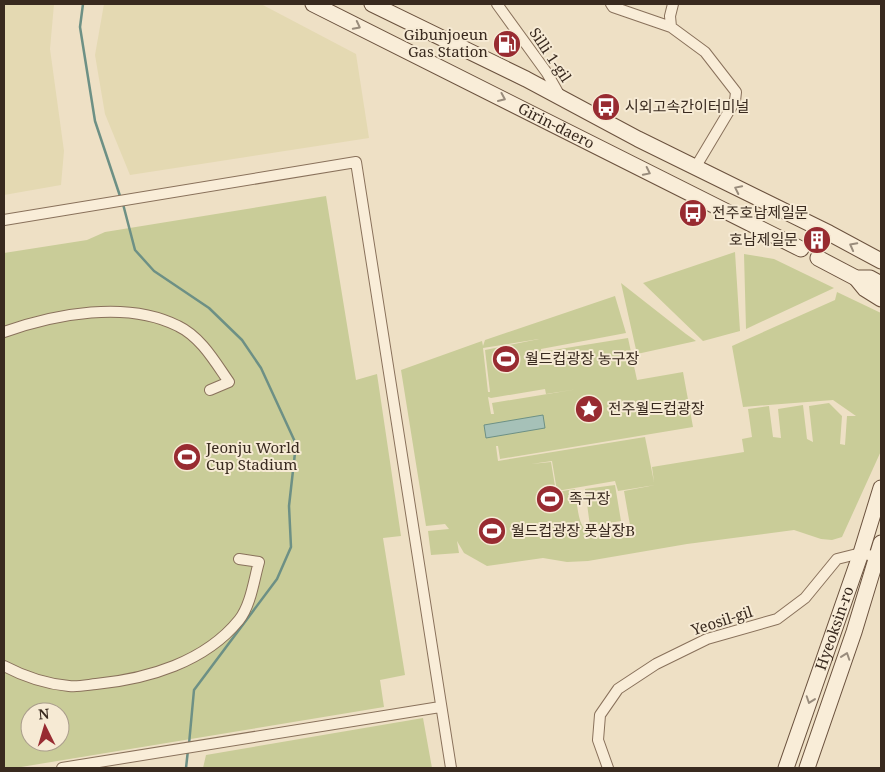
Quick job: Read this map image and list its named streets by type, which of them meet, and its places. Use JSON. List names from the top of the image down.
{
  "streets": {
    "street": [
      "Silli 1-gil",
      "Girin-daero",
      "Yeosil-gil",
      "Hyeoksin-ro"
    ]
  },
  "crossings": [
    ["Silli 1-gil", "Girin-daero"],
    ["Yeosil-gil", "Hyeoksin-ro"]
  ],
  "places": {
    "fuel station": ["Gibunjoeun Gas Station"],
    "bus stop": ["시외고속간이터미널", "전주호남제일문"],
    "building": ["호남제일문"],
    "sports": [
      "월드컵광장 농구장",
      "Jeonju World Cup Stadium",
      "족구장",
      "월드컵광장 풋살장B"
    ],
    "place": ["전주월드컵광장"]
  },
  "north": "top"
}
